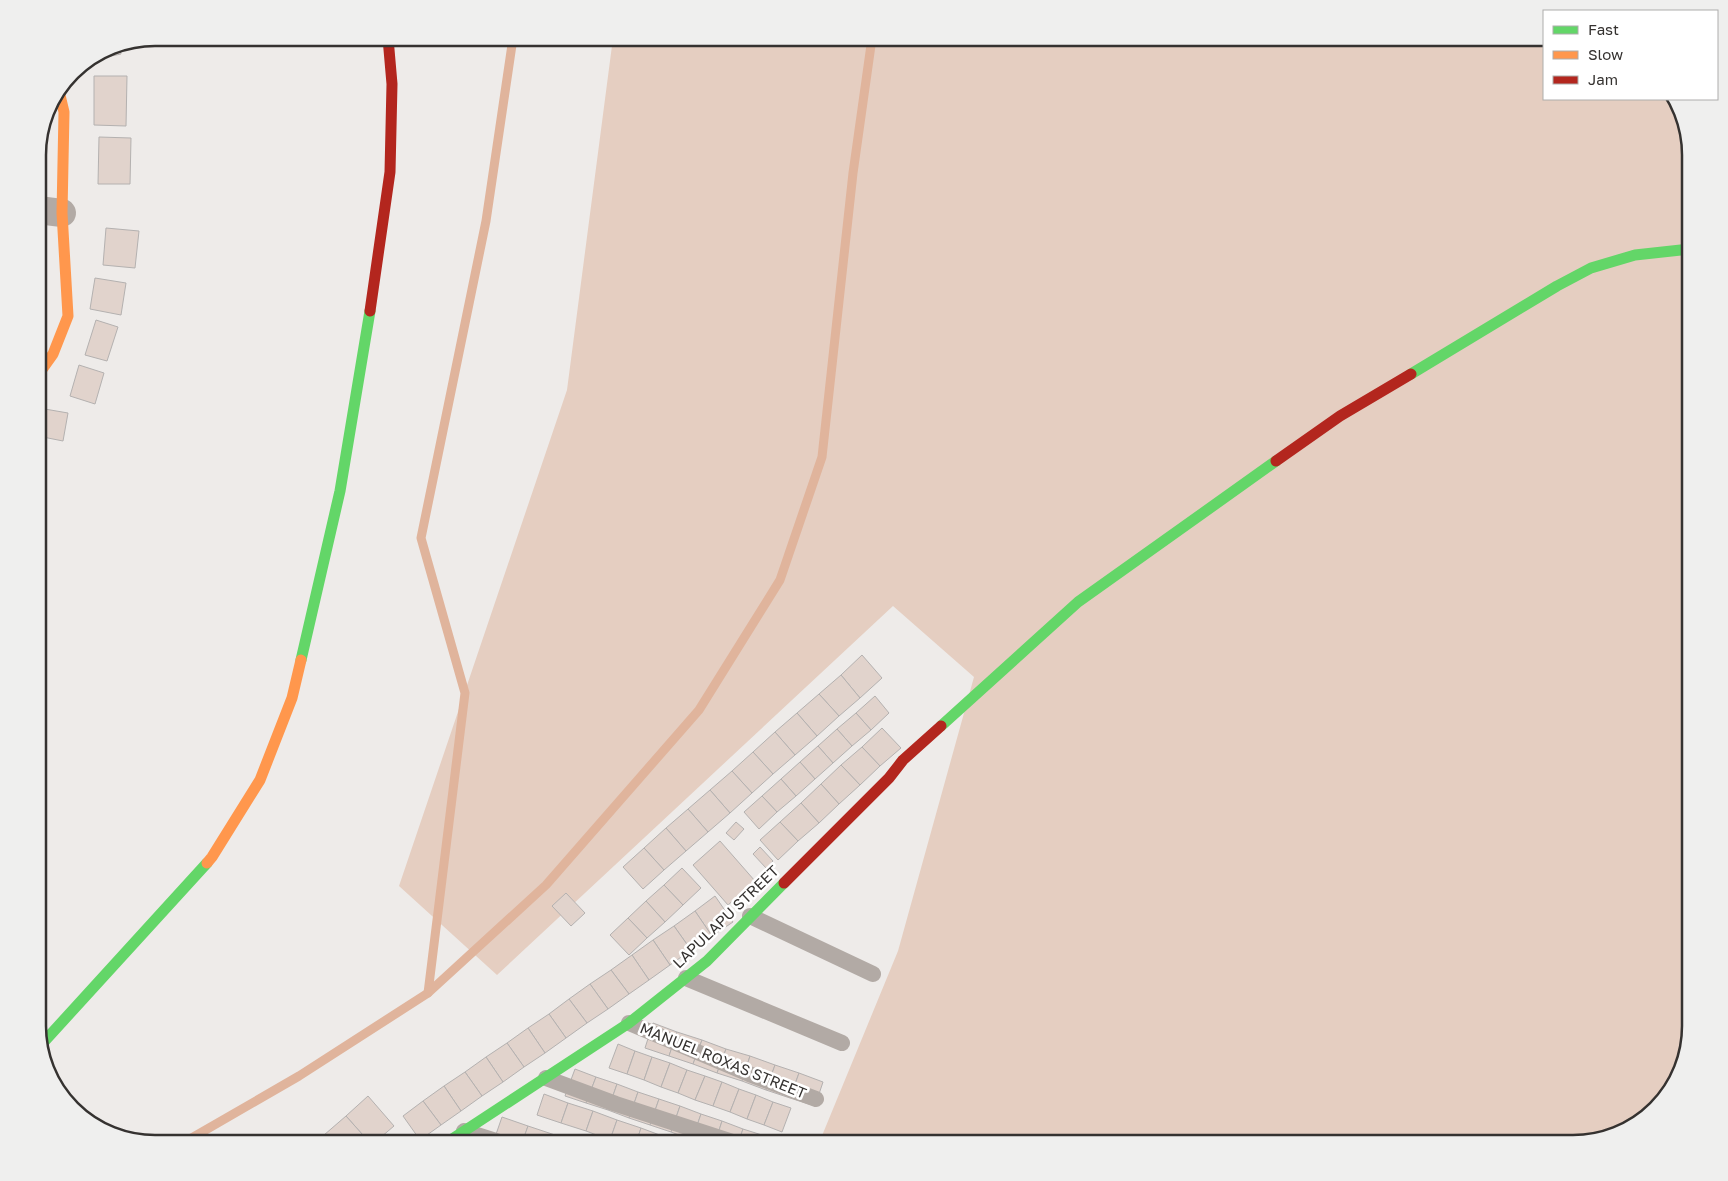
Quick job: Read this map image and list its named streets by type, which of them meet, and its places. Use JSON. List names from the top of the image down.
{
  "streets": {
    "street": ["LAPULAPU STREET"],
    "lane": ["MANUEL ROXAS STREET"]
  },
  "crossings": [
    ["LAPULAPU STREET", "MANUEL ROXAS STREET"]
  ],
  "legend": ["Fast", "Slow", "Jam"]
}
